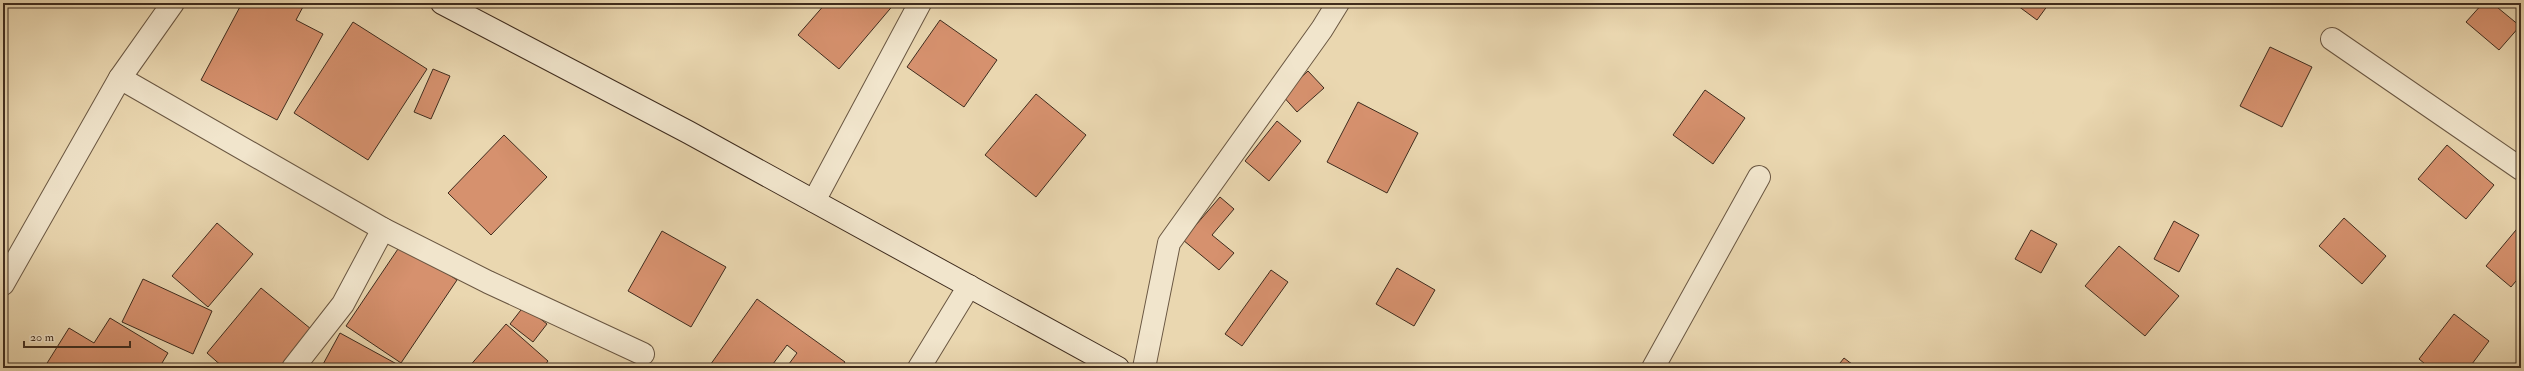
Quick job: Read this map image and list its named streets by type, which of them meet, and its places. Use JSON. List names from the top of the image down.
{
  "scale_bar": "20 m"
}
